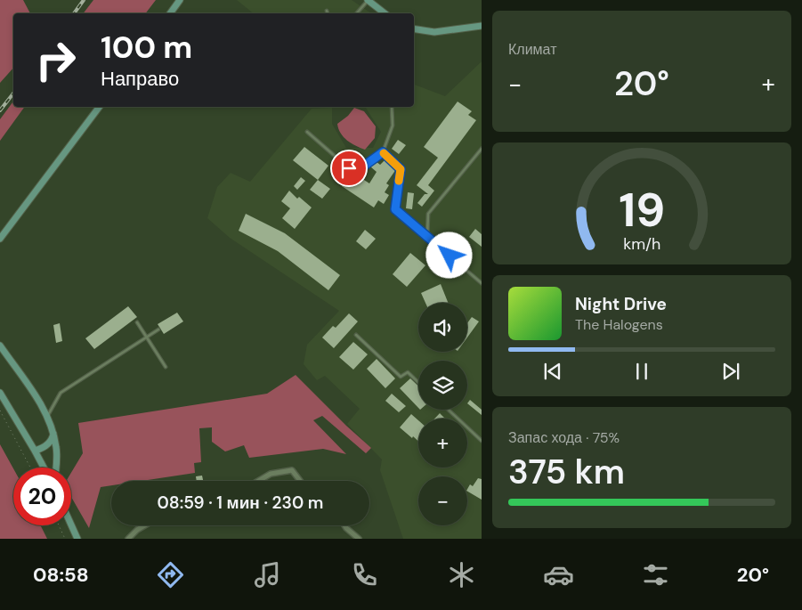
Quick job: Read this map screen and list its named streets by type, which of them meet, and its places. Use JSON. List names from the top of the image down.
{
  "page": {
    "tile": [
      "Климат",
      ["Запас хода · 75%", "375 km"]
    ],
    "turn": ["100 m", "Направо"],
    "heat": ["−", "20°", "+"],
    "song": ["Night Drive", "The Halogens"],
    "map_buttons": ["+", "−"],
    "limit": "20",
    "trip": "08:59 · 1 мин · 230 m",
    "tabs": ["08:58", "20°"],
    "gauge": ["19", "km/h"]
  }
}
